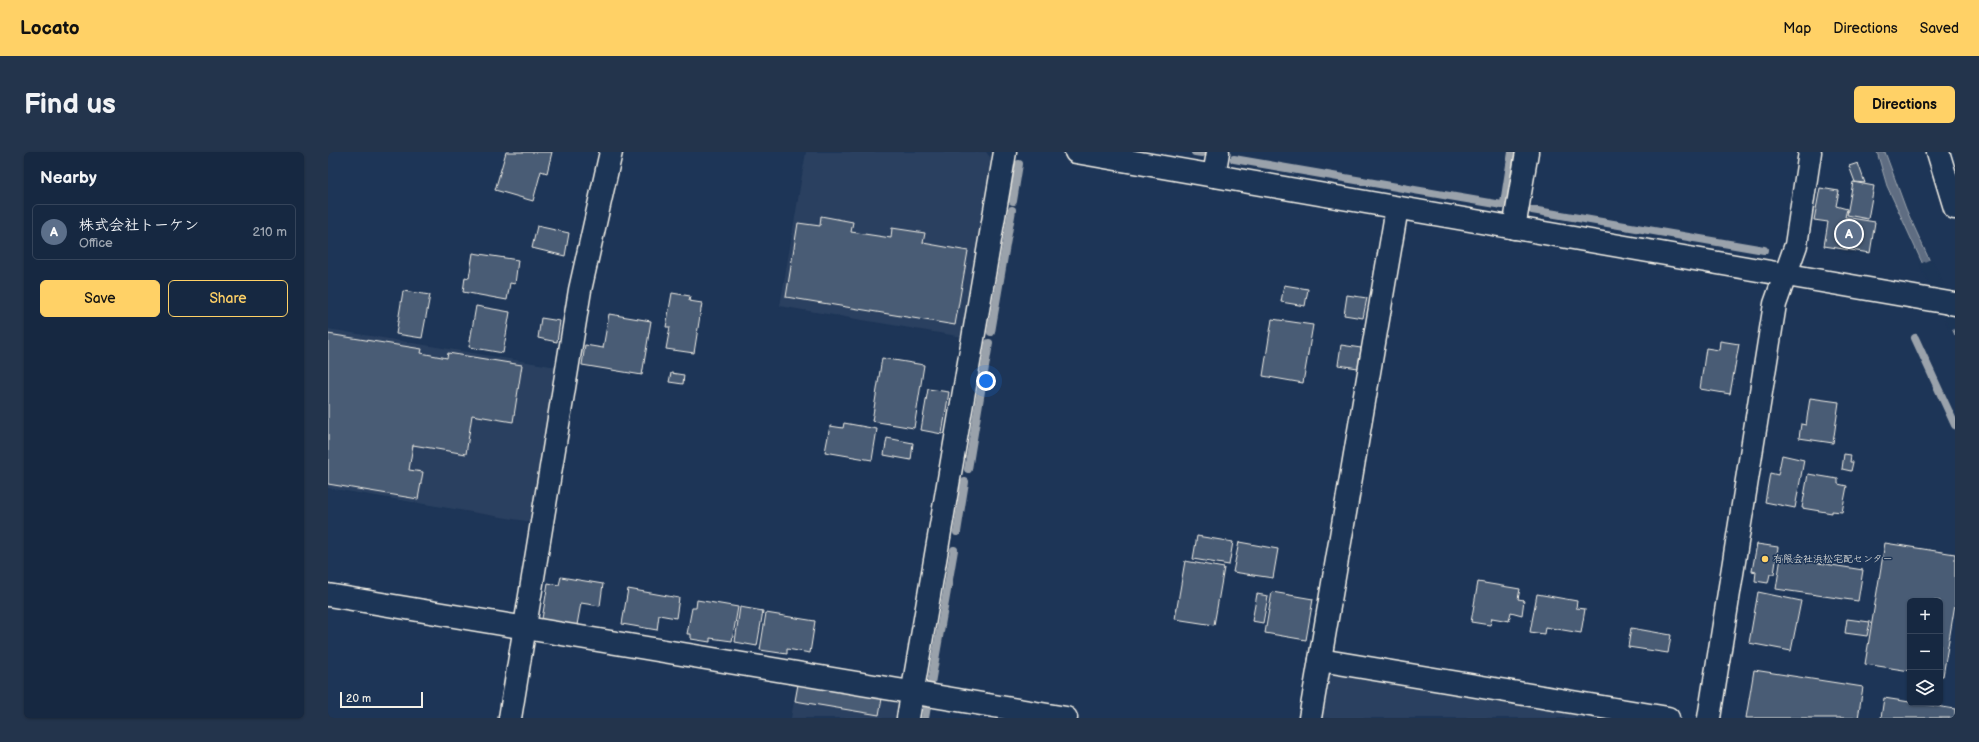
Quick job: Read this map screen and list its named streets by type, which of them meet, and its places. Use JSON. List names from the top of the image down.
{
  "places": ["有限会社浜松宅配センター"],
  "scale_bar": "20 m",
  "page": {
    "header": "Locato",
    "nav": ["Map", "Directions", "Saved"],
    "buttons": [
      "Directions",
      ["Save", "Share"]
    ],
    "title": "Find us",
    "heading": "Nearby",
    "list": [
      {
        "mark": "A",
        "name": "株式会社トーケン",
        "note": "Office",
        "value": "210 m"
      }
    ],
    "pins": "A",
    "map_buttons": ["+", "−"],
    "scale": "20 m"
  }
}
